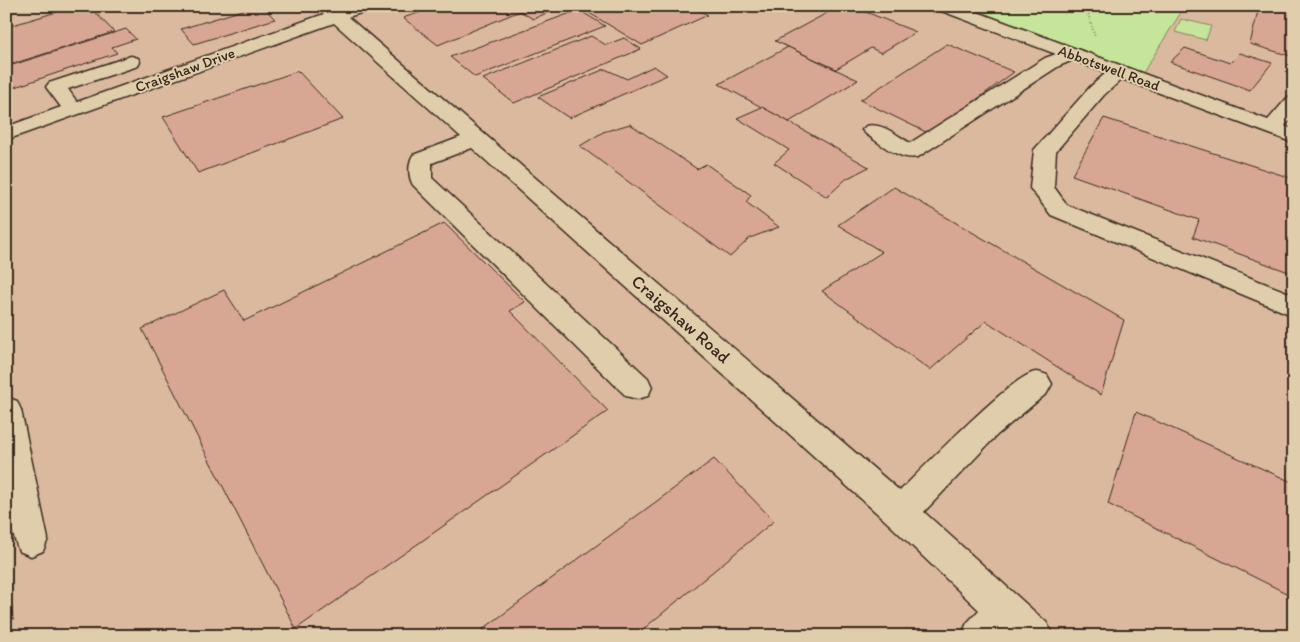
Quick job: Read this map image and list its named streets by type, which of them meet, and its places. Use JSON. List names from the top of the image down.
{
  "streets": {
    "street": ["Abbotswell Road", "Craigshaw Drive", "Craigshaw Road"]
  },
  "crossings": [
    ["Craigshaw Drive", "Craigshaw Road"]
  ]
}
